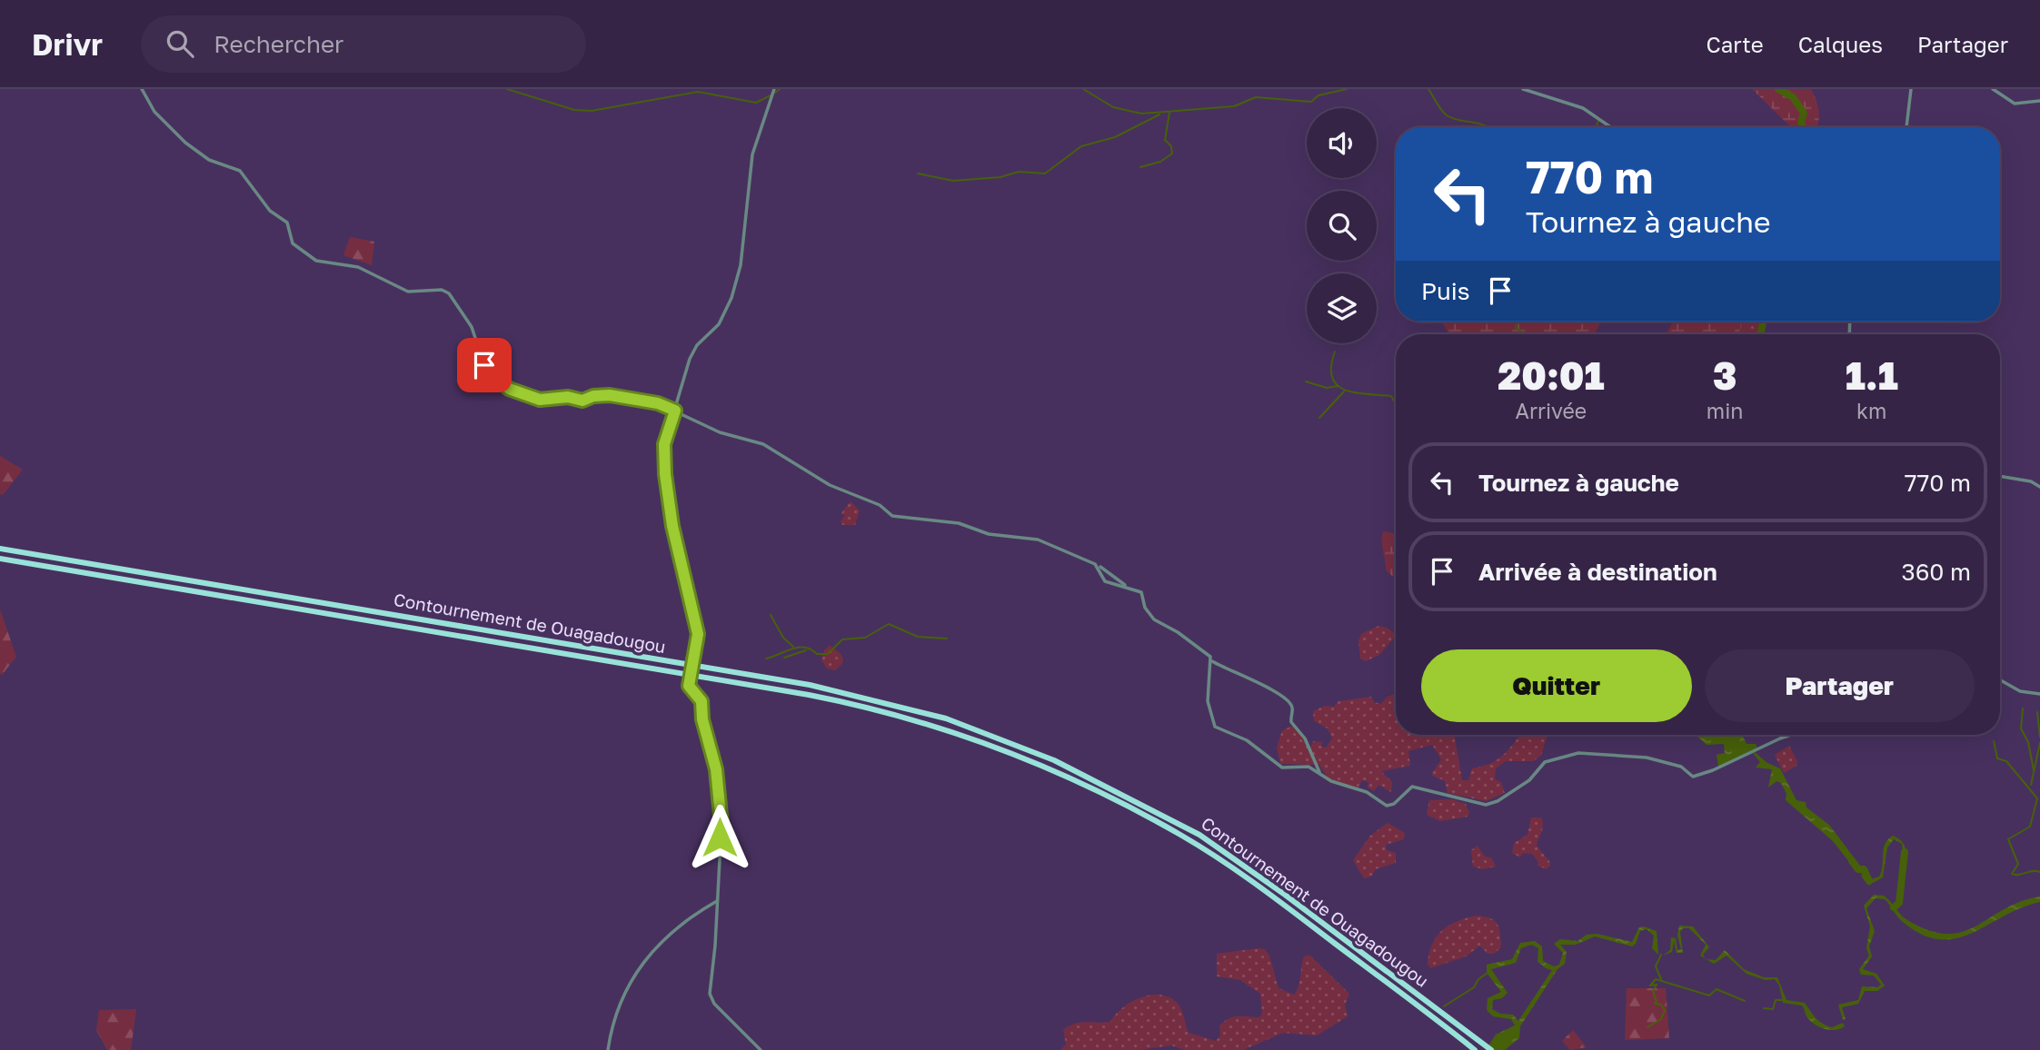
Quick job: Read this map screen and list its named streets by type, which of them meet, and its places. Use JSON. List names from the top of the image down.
{
  "streets": {
    "highway": ["Contournement de Ouagadougou"]
  },
  "page": {
    "header": "Drivr",
    "search": "Rechercher",
    "nav": ["Carte", "Calques", "Partager"],
    "turn": ["770 m", "Tournez à gauche"],
    "then": "Puis",
    "eta": [
      "20:01",
      "Arrivée",
      "3",
      "min",
      "1.1",
      "km"
    ],
    "list": [
      {
        "name": "Tournez à gauche",
        "value": "770 m"
      },
      {
        "name": "Arrivée à destination",
        "value": "360 m"
      }
    ],
    "buttons": ["Quitter", "Partager"]
  }
}
